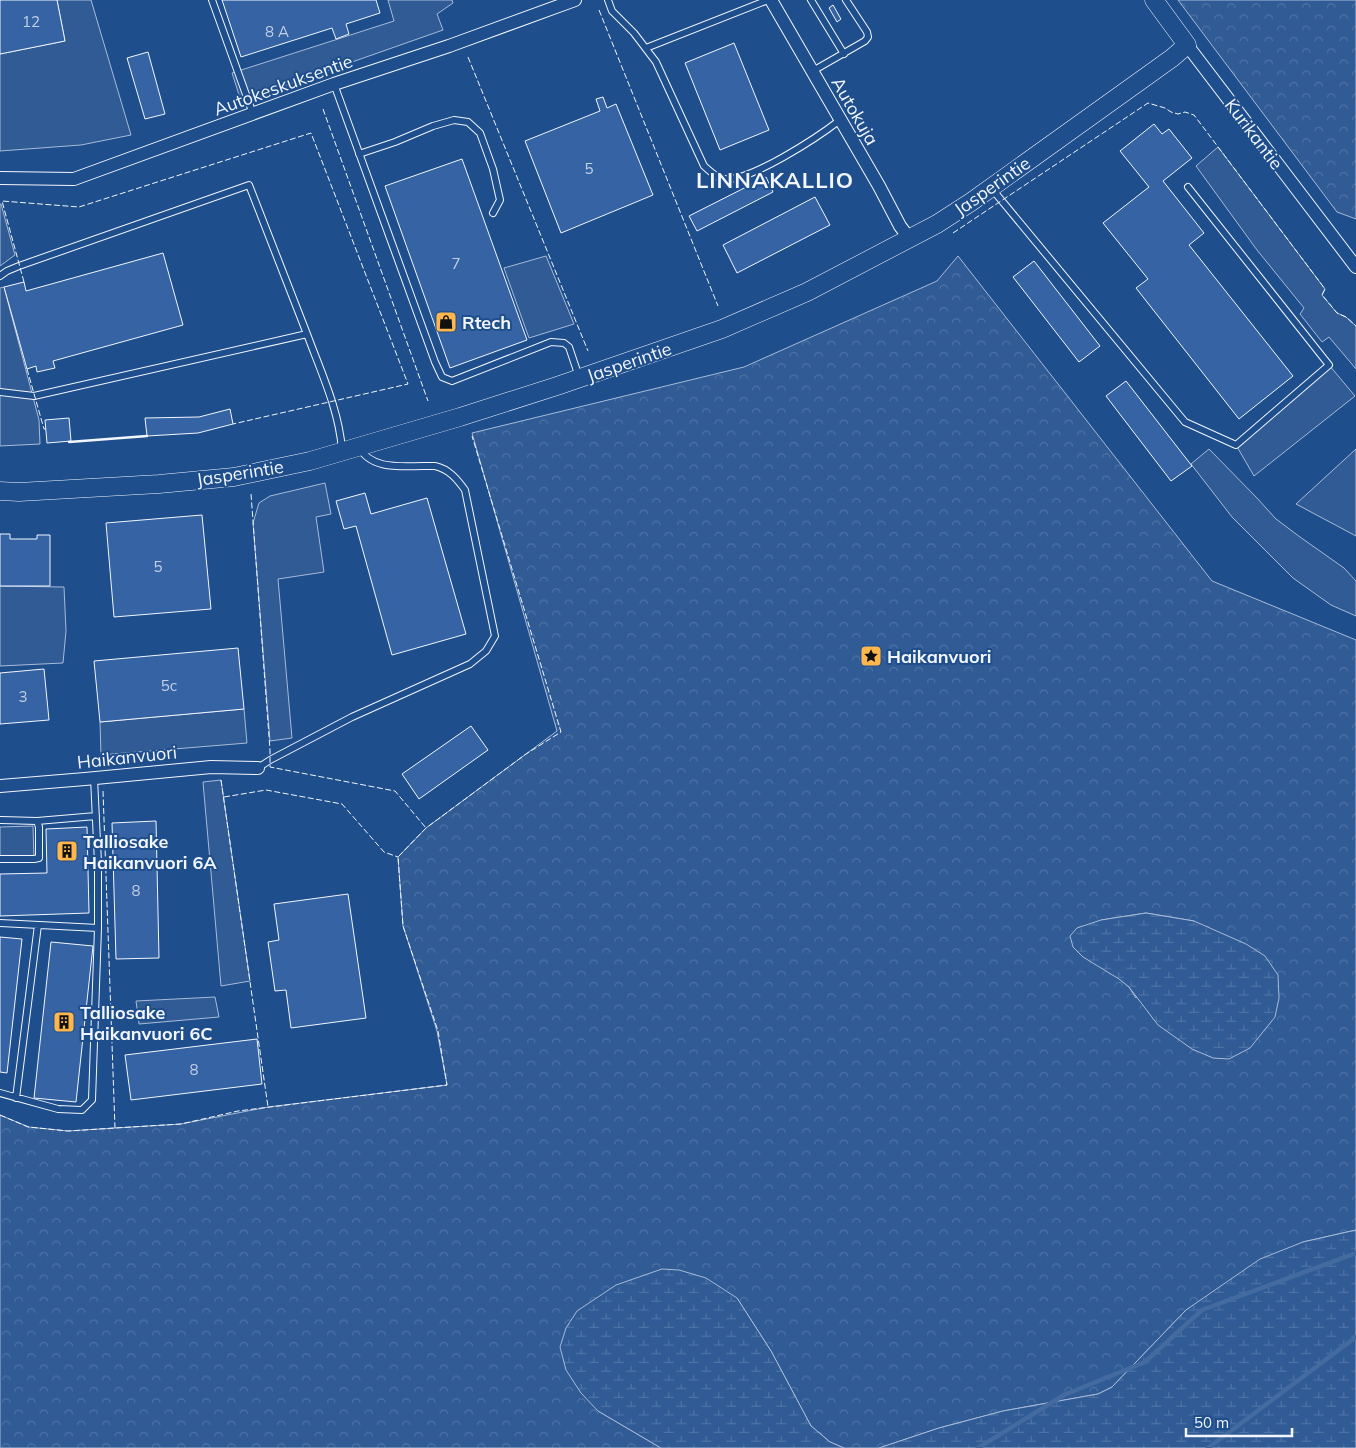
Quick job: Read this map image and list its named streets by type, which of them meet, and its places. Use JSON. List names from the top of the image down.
{
  "streets": {
    "main road": ["Kurikantie", "Jasperintie"],
    "street": ["Autokeskuksentie", "Autokuja", "Haikanvuori"]
  },
  "crossings": [
    ["Autokuja", "Jasperintie"],
    ["Kurikantie", "Jasperintie"]
  ],
  "districts": ["LINNAKALLIO"],
  "places": {
    "shop": ["Rtech"],
    "place": ["Haikanvuori"],
    "building": ["Talliosake Haikanvuori 6A", "Talliosake Haikanvuori 6C"]
  },
  "house_numbers": [
    "12",
    "8 A",
    "5",
    "7",
    "5",
    "5c",
    "3",
    "8",
    "8"
  ],
  "scale_bar": "50 m"
}
